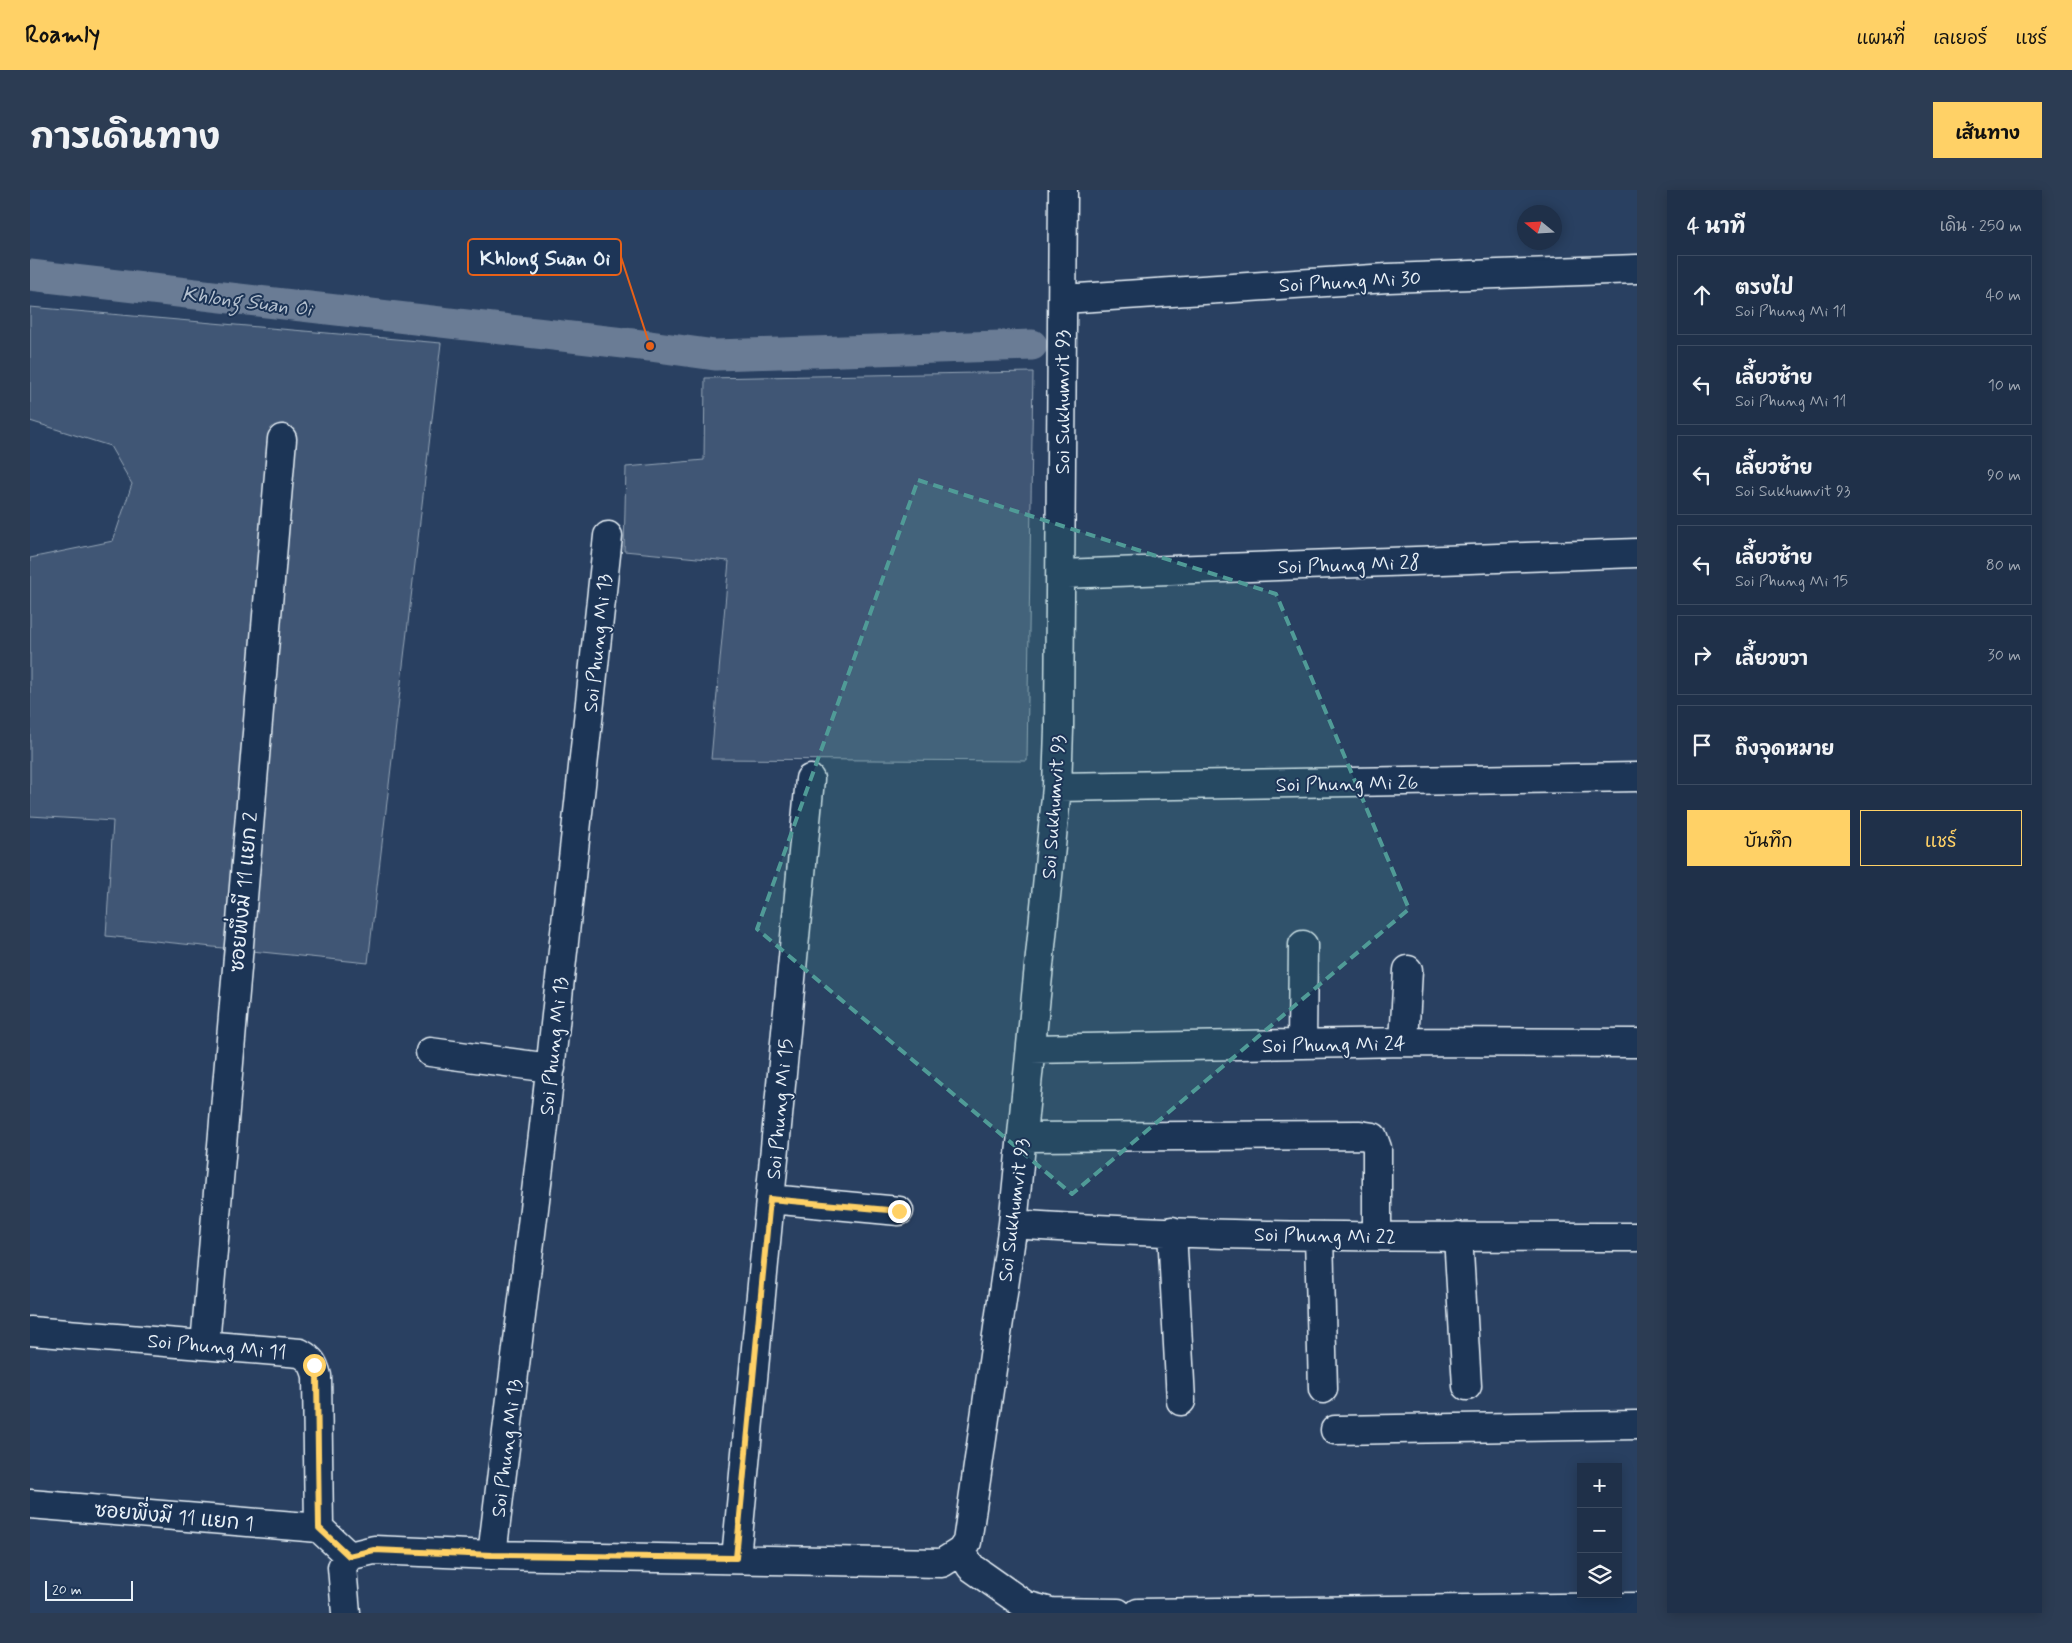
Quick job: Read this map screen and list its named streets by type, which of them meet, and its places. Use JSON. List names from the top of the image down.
{
  "streets": {
    "street": [
      "Soi Phung Mi 30",
      "Soi Sukhumvit 93",
      "Soi Phung Mi 28",
      "Soi Phung Mi 13",
      "Soi Phung Mi 26",
      "ซอยพึ่งมี 11 แยก 2",
      "Soi Phung Mi 24",
      "Soi Phung Mi 15",
      "Soi Phung Mi 22",
      "Soi Phung Mi 11",
      "ซอยพึ่งมี 11 แยก 1"
    ]
  },
  "crossings": [
    ["Soi Phung Mi 30", "Soi Sukhumvit 93"],
    ["Soi Sukhumvit 93", "Soi Phung Mi 28"],
    ["Soi Sukhumvit 93", "Soi Phung Mi 26"],
    ["Soi Sukhumvit 93", "Soi Phung Mi 24"],
    ["Soi Sukhumvit 93", "Soi Phung Mi 22"],
    ["ซอยพึ่งมี 11 แยก 2", "Soi Phung Mi 11"],
    ["Soi Phung Mi 11", "ซอยพึ่งมี 11 แยก 1"]
  ],
  "water": ["Khlong Suan Oi"],
  "places": ["Khlong Suan Oi"],
  "scale_bar": "20 m",
  "north": "left",
  "page": {
    "header": "Roamly",
    "nav": ["แผนที่", "เลเยอร์", "แชร์"],
    "title": "การเดินทาง",
    "buttons": [
      "เส้นทาง",
      ["บันทึก", "แชร์"]
    ],
    "heading": ["4 นาที", "เดิน · 250 m"],
    "list": [
      ["ตรงไป", "Soi Phung Mi 11", "40 m"],
      ["เลี้ยวซ้าย", "Soi Phung Mi 11", "10 m"],
      ["เลี้ยวซ้าย", "Soi Sukhumvit 93", "90 m"],
      ["เลี้ยวซ้าย", "Soi Phung Mi 15", "80 m"],
      ["เลี้ยวขวา", "30 m"],
      "ถึงจุดหมาย"
    ],
    "map_buttons": ["+", "−"],
    "scale": "20 m"
  }
}
